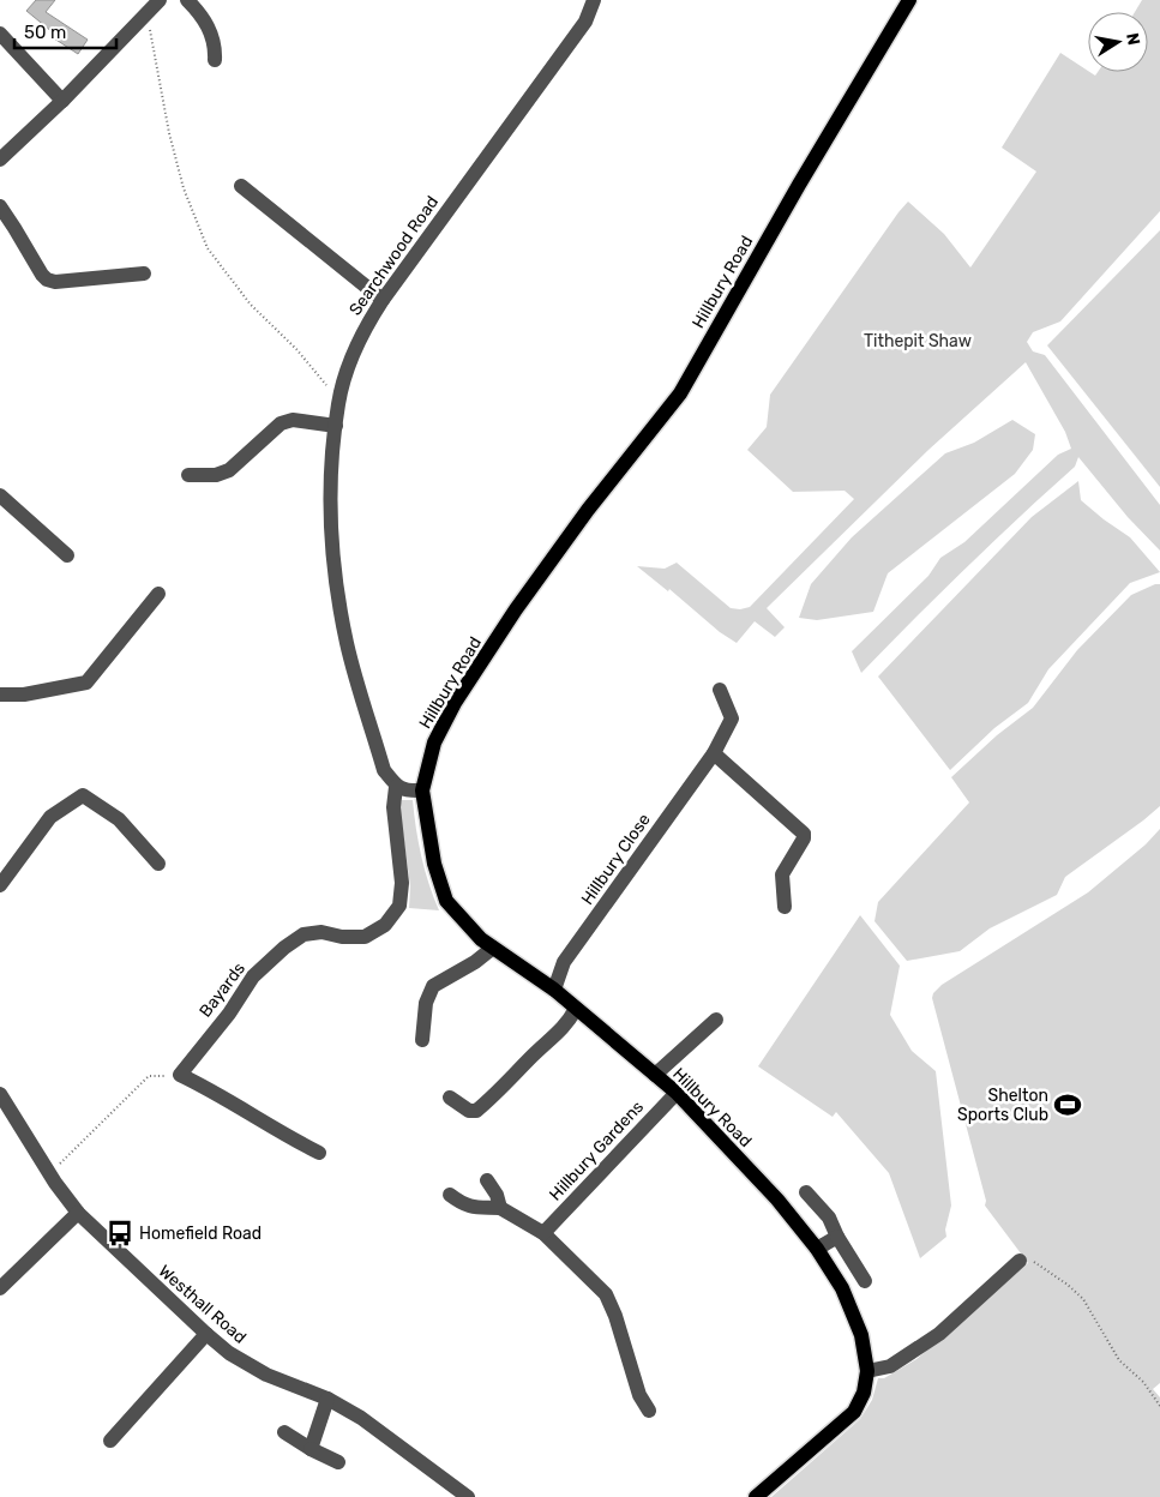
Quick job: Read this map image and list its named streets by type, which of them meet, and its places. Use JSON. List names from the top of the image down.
{
  "streets": {
    "main road": ["Hillbury Road"],
    "street": [
      "Searchwood Road",
      "Hillbury Close",
      "Bayards",
      "Hillbury Gardens",
      "Westhall Road"
    ]
  },
  "crossings": [
    ["Searchwood Road", "Bayards"],
    ["Hillbury Road", "Hillbury Close"],
    ["Hillbury Road", "Hillbury Gardens"]
  ],
  "parks": ["Tithepit Shaw"],
  "places": {
    "sports": ["Shelton Sports Club"],
    "bus stop": ["Homefield Road"]
  },
  "scale_bar": "50 m",
  "north": "right"
}
